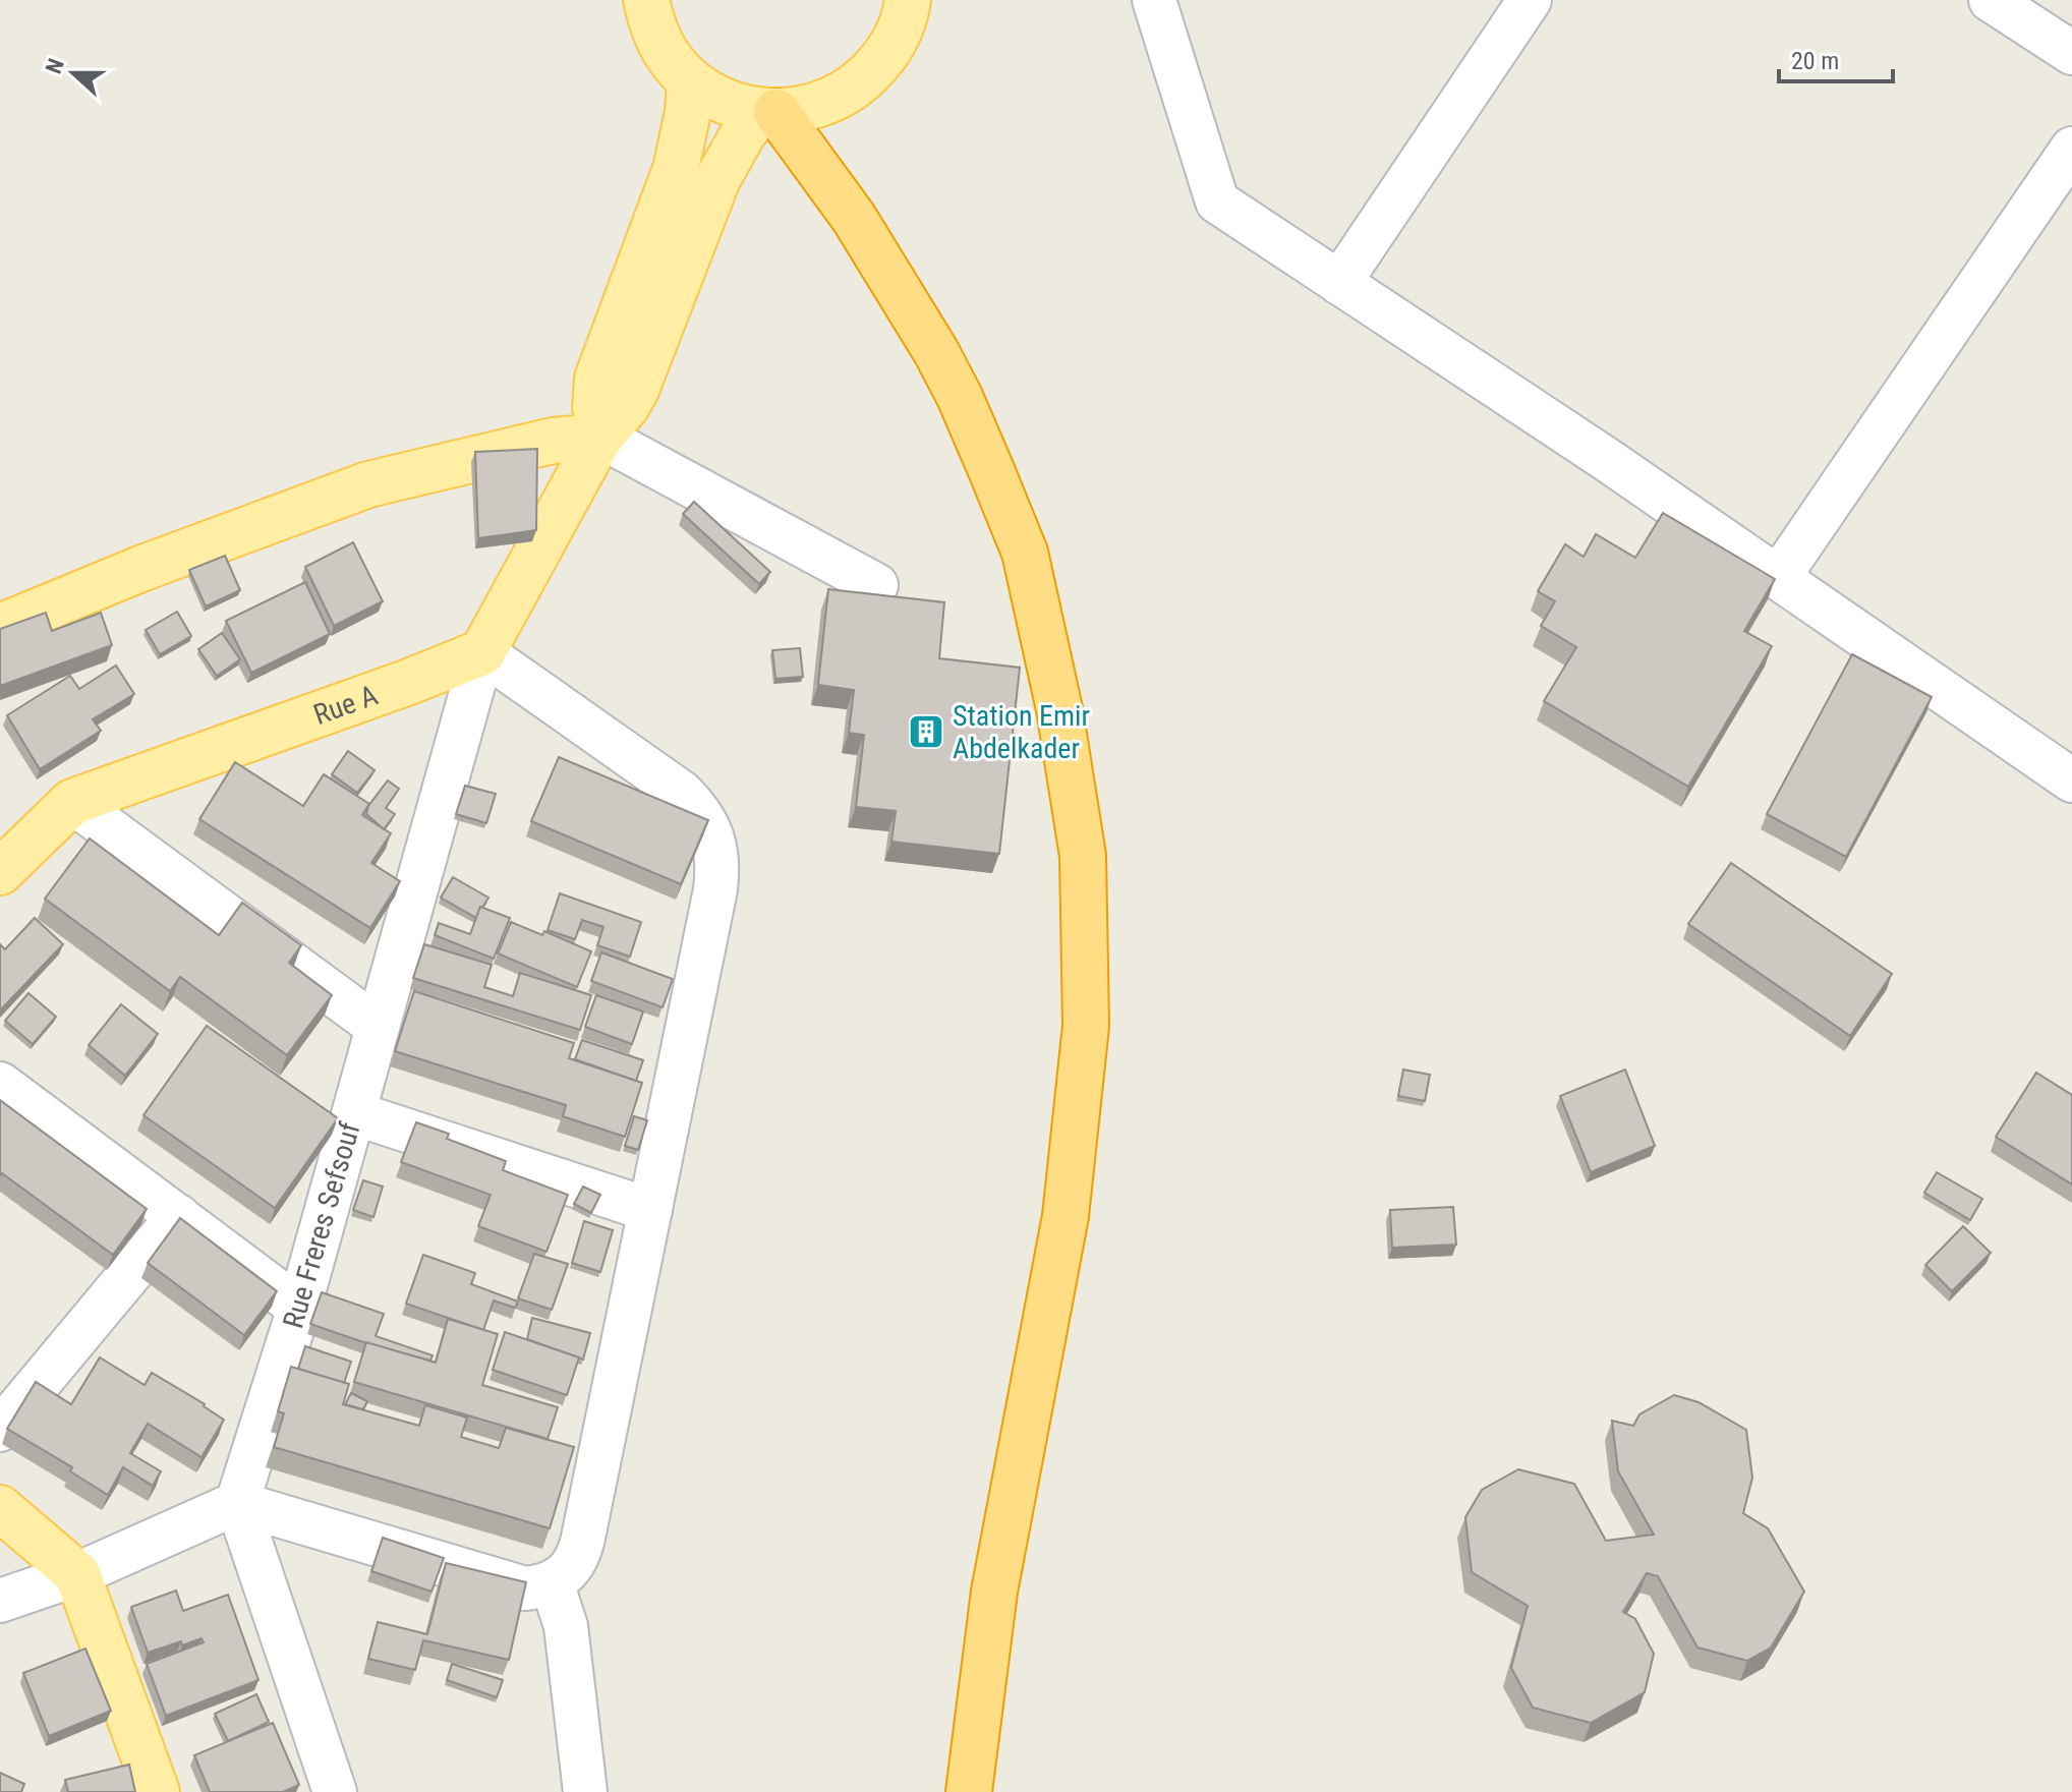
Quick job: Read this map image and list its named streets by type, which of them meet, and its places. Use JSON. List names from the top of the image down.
{
  "streets": {
    "main road": ["Rue A"],
    "street": ["Rue Freres Sefsouf"]
  },
  "crossings": [
    ["Rue A", "Rue Freres Sefsouf"]
  ],
  "places": {
    "building": ["Station Emir Abdelkader"]
  },
  "scale_bar": "20 m",
  "north": "left"
}
